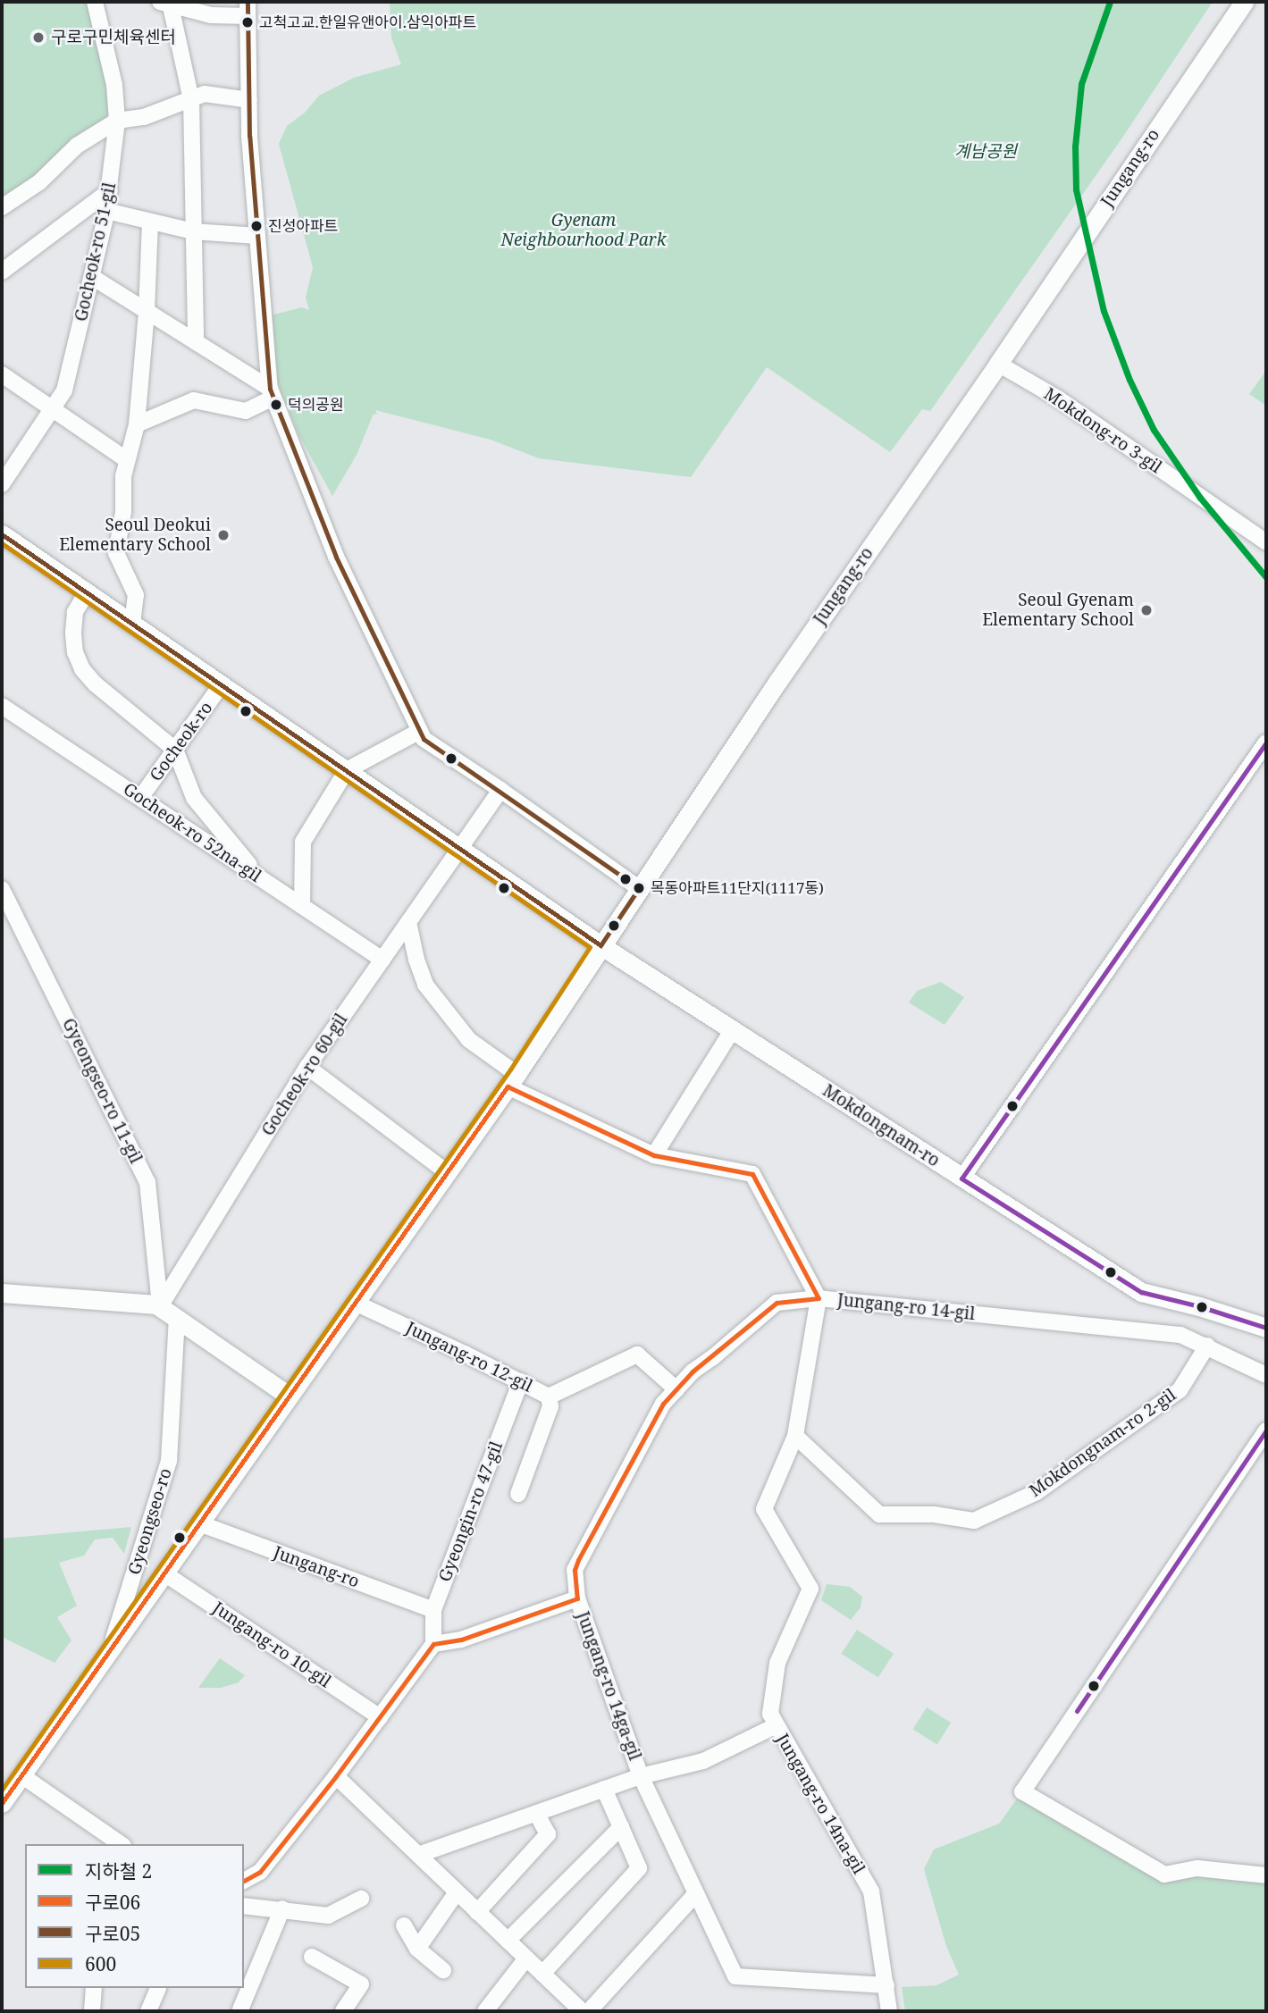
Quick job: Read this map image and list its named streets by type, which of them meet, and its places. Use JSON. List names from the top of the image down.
{
  "streets": {
    "main road": ["Jungang-ro", "Gocheok-ro", "Mokdongnam-ro"],
    "street": [
      "Gocheok-ro 51-gil",
      "Mokdong-ro 3-gil",
      "Gocheok-ro 52na-gil",
      "Gocheok-ro 60-gil",
      "Gyeongseo-ro 11-gil",
      "Jungang-ro 14-gil",
      "Jungang-ro 12-gil",
      "Mokdongnam-ro 2-gil",
      "Gyeongin-ro 47-gil",
      "Gyeongseo-ro",
      "Jungang-ro 10-gil",
      "Jungang-ro 14ga-gil",
      "Jungang-ro 14na-gil"
    ]
  },
  "crossings": [
    ["Jungang-ro", "Mokdong-ro 3-gil"],
    ["Jungang-ro", "Gocheok-ro"],
    ["Jungang-ro", "Mokdongnam-ro"],
    ["Jungang-ro", "Jungang-ro 14-gil"],
    ["Jungang-ro", "Jungang-ro 12-gil"],
    ["Jungang-ro", "Gyeongin-ro 47-gil"],
    ["Jungang-ro", "Gyeongseo-ro"],
    ["Jungang-ro", "Jungang-ro 10-gil"],
    ["Gocheok-ro", "Gocheok-ro 52na-gil"],
    ["Gocheok-ro", "Gocheok-ro 60-gil"],
    ["Gocheok-ro", "Mokdongnam-ro"],
    ["Gocheok-ro 52na-gil", "Gocheok-ro 60-gil"],
    ["Gocheok-ro 60-gil", "Gyeongseo-ro 11-gil"],
    ["Gocheok-ro 60-gil", "Jungang-ro 14-gil"],
    ["Jungang-ro 14-gil", "Mokdongnam-ro 2-gil"],
    ["Jungang-ro 14-gil", "Jungang-ro 14ga-gil"],
    ["Jungang-ro 12-gil", "Gyeongin-ro 47-gil"],
    ["Jungang-ro 12-gil", "Jungang-ro 14ga-gil"],
    ["Jungang-ro 14ga-gil", "Jungang-ro 14na-gil"]
  ],
  "parks": ["계남공원", "Gyenam Neighbourhood Park"],
  "places": [
    "고척고교.한일유앤아이.삼익아파트",
    "구로구민체육센터",
    "진성아파트",
    "덕의공원",
    "Seoul Deokui Elementary School",
    "Seoul Gyenam Elementary School",
    "목동아파트11단지(1117동)"
  ],
  "lines": [
    "metro line 2",
    "transit line 구로05",
    "transit line 600",
    "transit line 구로06"
  ],
  "legend": [
    "지하철 2",
    "구로06",
    "구로05",
    "600"
  ]
}
